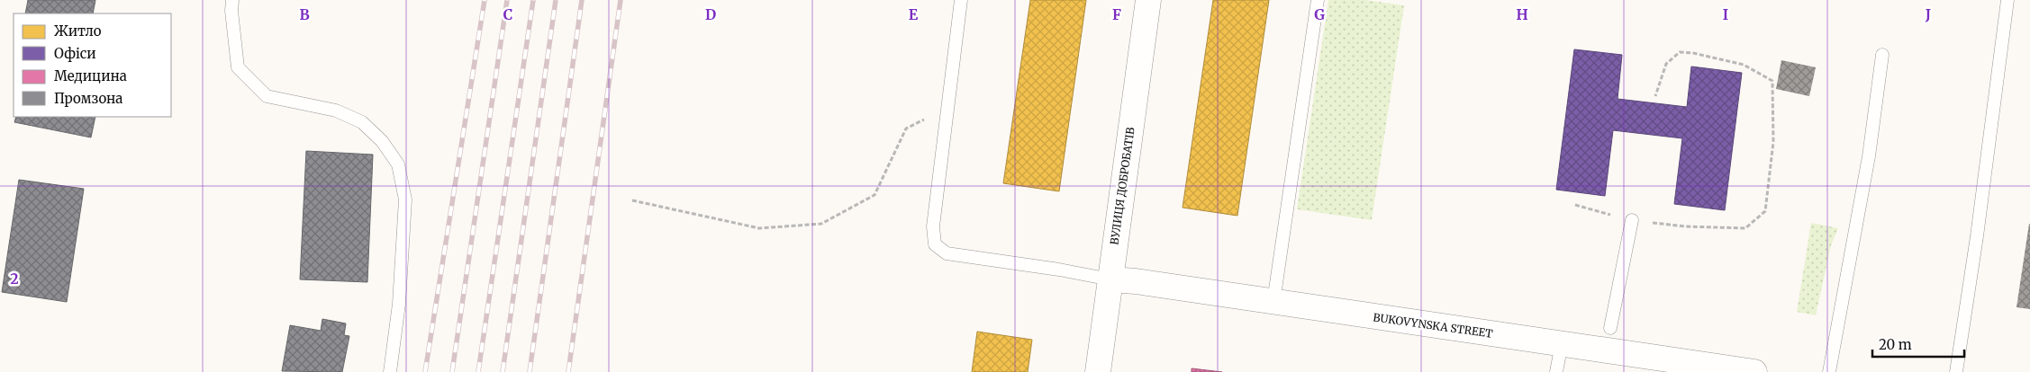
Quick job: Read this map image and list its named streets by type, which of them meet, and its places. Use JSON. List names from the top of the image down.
{
  "streets": {
    "street": ["ВУЛИЦЯ ДОБРОБАТІВ", "BUKOVYNSKA STREET"]
  },
  "crossings": [
    ["ВУЛИЦЯ ДОБРОБАТІВ", "BUKOVYNSKA STREET"]
  ],
  "legend": [
    "Житло",
    "Офіси",
    "Медицина",
    "Промзона"
  ],
  "scale_bar": "20 m",
  "grid": {
    "columns": [
      "B",
      "C",
      "D",
      "E",
      "F",
      "G",
      "H",
      "I",
      "J"
    ],
    "rows": ["2"]
  }
}
